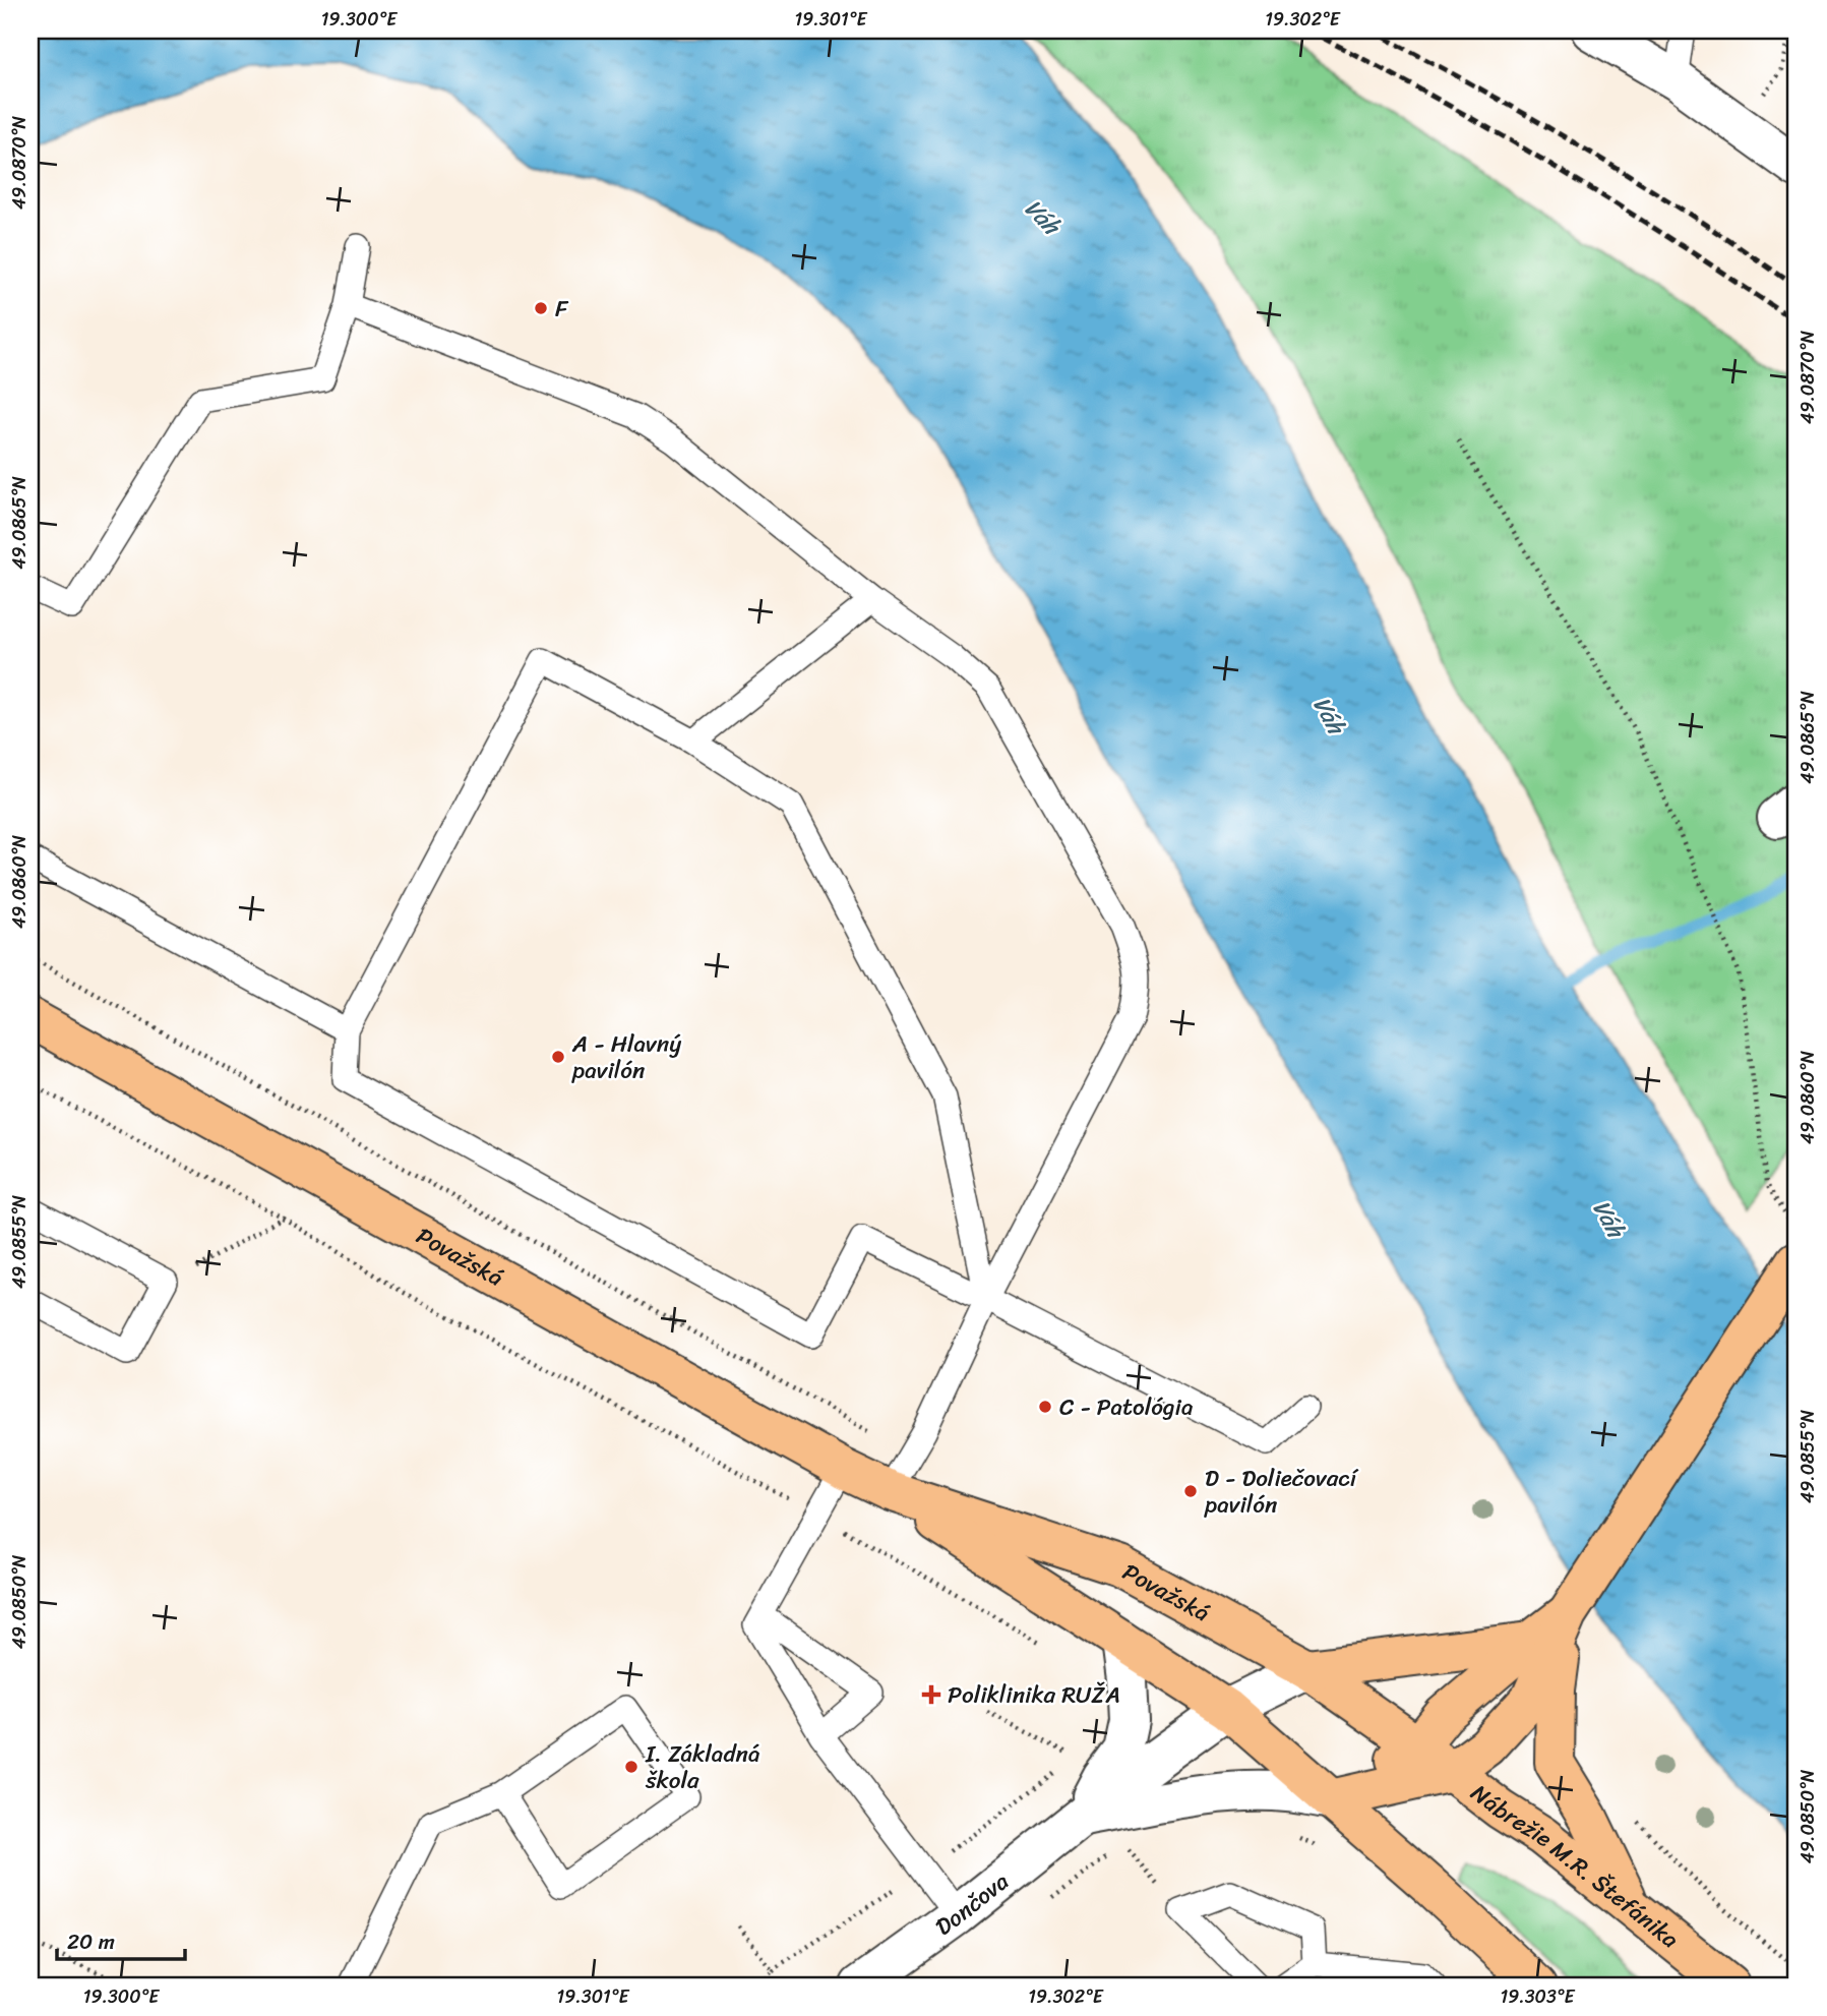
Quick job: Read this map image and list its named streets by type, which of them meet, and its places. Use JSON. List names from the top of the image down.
{
  "streets": {
    "main road": ["Považská", "Nábrežie M.R. Štefánika"],
    "street": ["Dončova"]
  },
  "crossings": [
    ["Považská", "Nábrežie M.R. Štefánika"],
    ["Považská", "Dončova"]
  ],
  "water": ["Váh"],
  "places": {
    "other": [
      "F",
      "A - Hlavný pavilón",
      "C - Patológia",
      "D - Doliečovací pavilón",
      "I. Základná škola"
    ],
    "health": ["Poliklinika RUŽA"]
  },
  "scale_bar": "20 m",
  "coordinates": [
    "19.300°E",
    "19.301°E",
    "19.302°E",
    "49.0870°N",
    "49.0865°N",
    "49.0860°N",
    "49.0855°N",
    "49.0850°N",
    "19.303°E"
  ]
}
